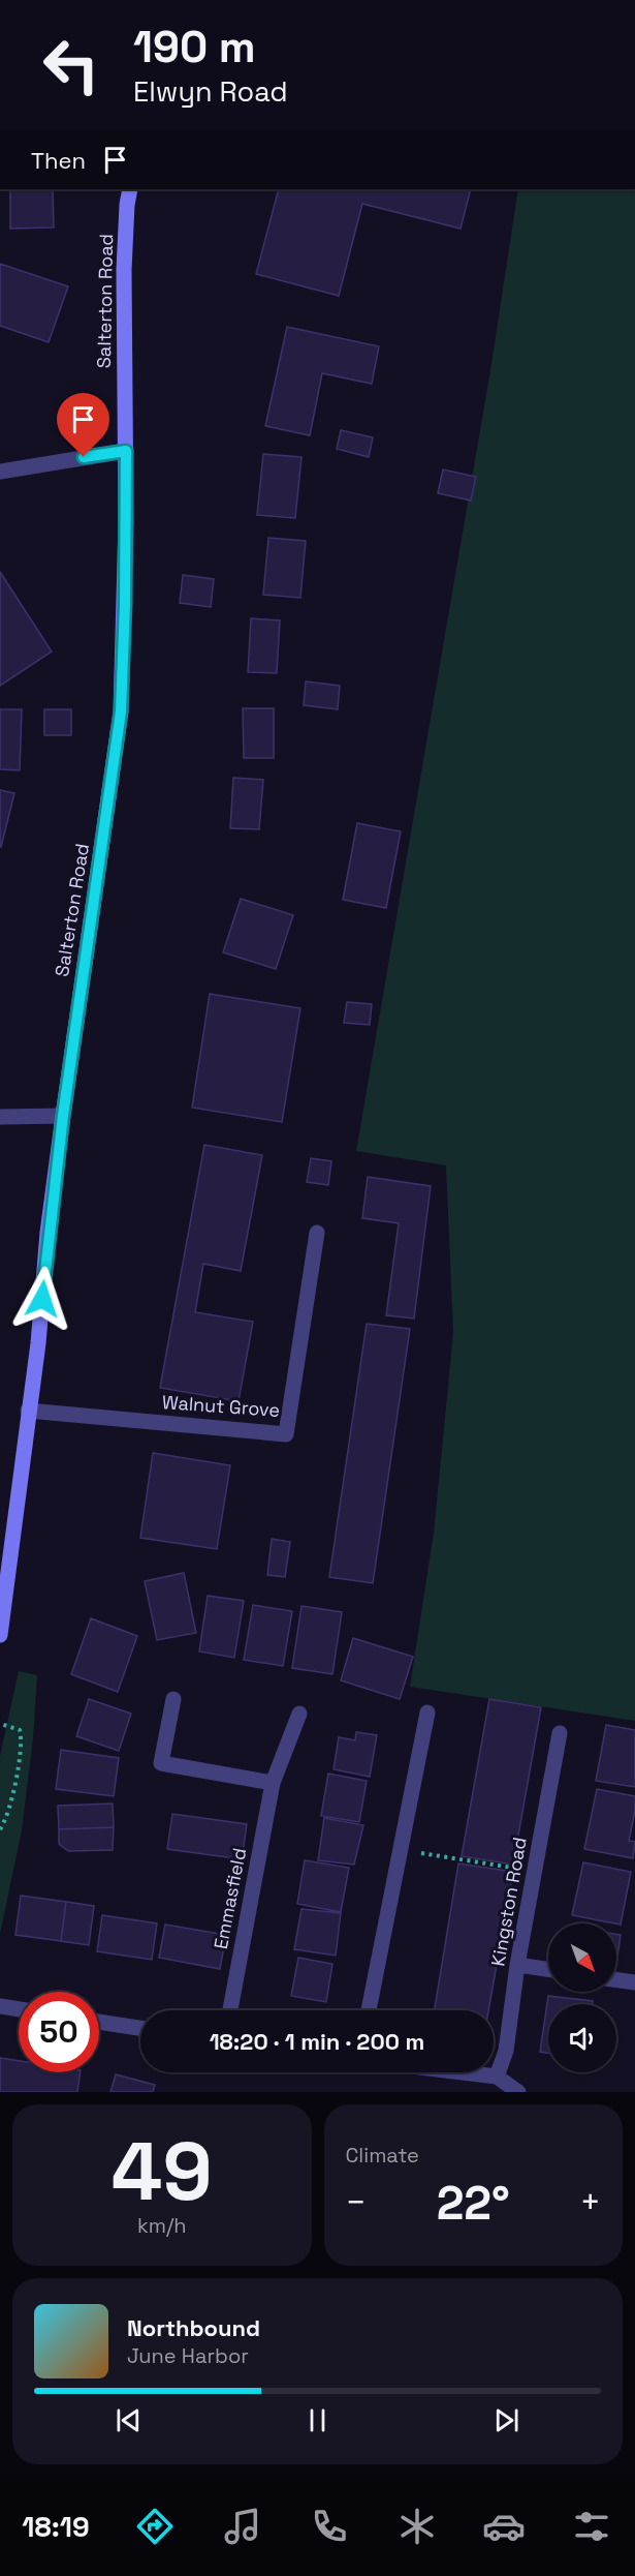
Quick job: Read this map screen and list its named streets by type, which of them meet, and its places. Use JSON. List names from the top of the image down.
{
  "streets": {
    "main road": ["Salterton Road"],
    "street": ["Walnut Grove", "Emmasfield", "Kingston Road"]
  },
  "crossings": [
    ["Salterton Road", "Walnut Grove"]
  ],
  "north": "bottom right",
  "page": {
    "turn": ["190 m", "Elwyn Road"],
    "then": "Then",
    "limit": "50",
    "trip": "18:20 · 1 min · 200 m",
    "tile": [
      ["49", "km/h"],
      "Climate"
    ],
    "heat": ["−", "22°", "+"],
    "song": ["Northbound", "June Harbor"],
    "tabs": "18:19"
  }
}
